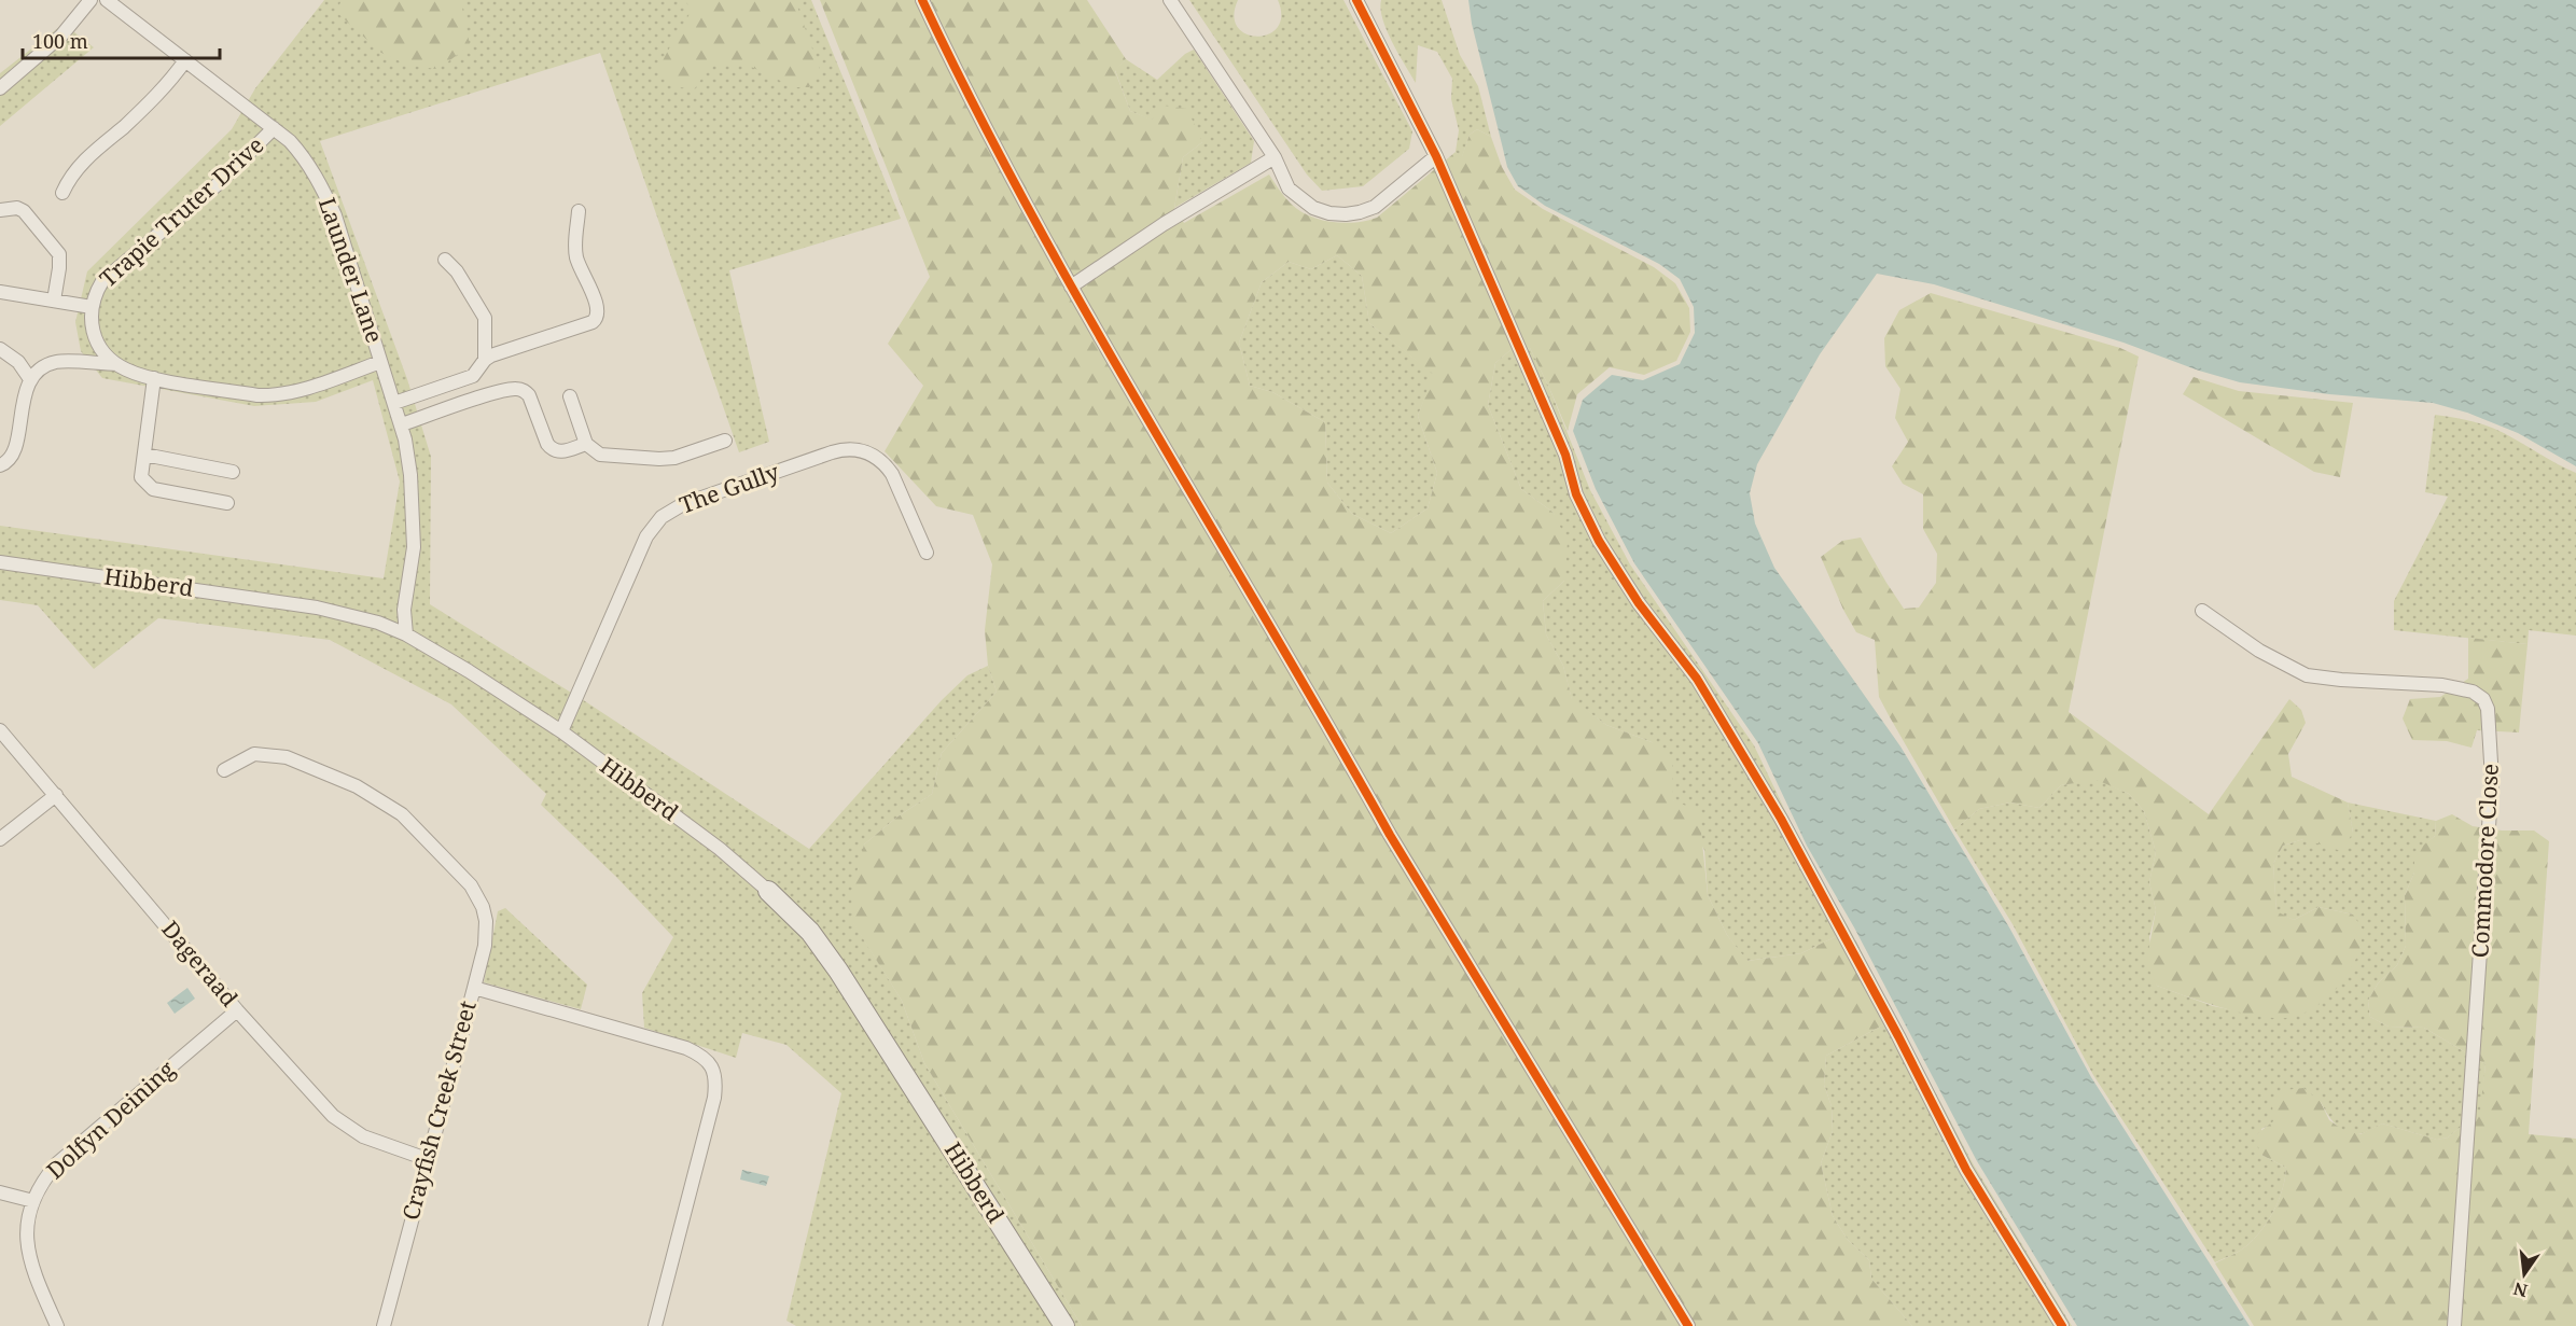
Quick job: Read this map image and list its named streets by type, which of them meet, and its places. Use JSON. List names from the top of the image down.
{
  "streets": {
    "street": [
      "Trapie Truter Drive",
      "Launder Lane",
      "The Gully",
      "Hibberd",
      "Commodore Close",
      "Dageraad",
      "Crayfish Creek Street",
      "Dolfyn Deining"
    ]
  },
  "crossings": [
    ["Trapie Truter Drive", "Launder Lane"],
    ["Launder Lane", "Hibberd"],
    ["The Gully", "Hibberd"],
    ["Dageraad", "Crayfish Creek Street"],
    ["Dageraad", "Dolfyn Deining"]
  ],
  "scale_bar": "100 m",
  "north": "bottom"
}
